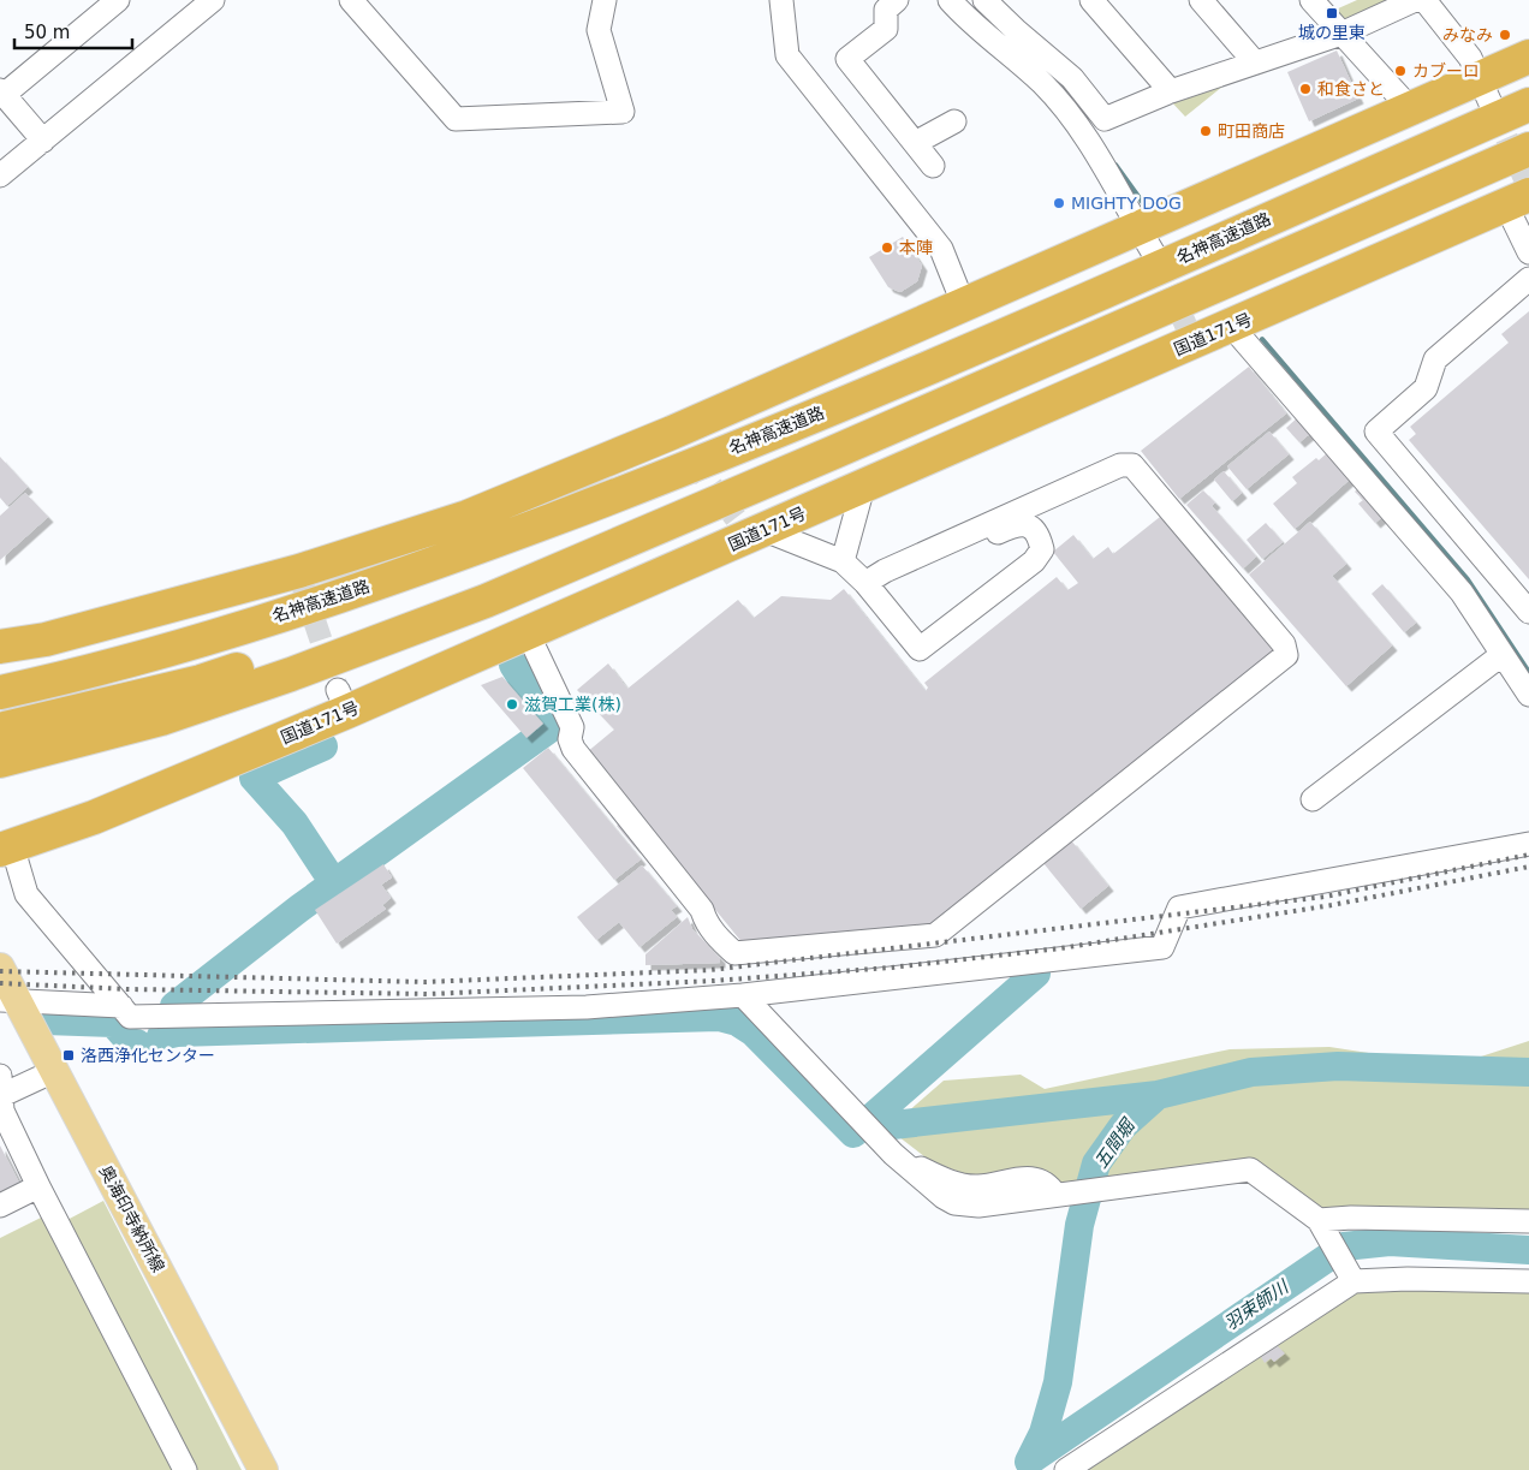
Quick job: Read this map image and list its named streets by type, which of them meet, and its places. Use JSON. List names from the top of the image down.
{
  "streets": {
    "highway": ["名神高速道路", "国道171号"],
    "main road": ["奥海印寺納所線"]
  },
  "water": ["五間堀", "羽束師川"],
  "places": {
    "transit": ["城の里東", "洛西浄化センター"],
    "other": [
      "みなみ",
      "カブーロ",
      "和食さと",
      "町田商店",
      "MIGHTY DOG",
      "本陣",
      "滋賀工業(株)"
    ]
  },
  "scale_bar": "50 m"
}
